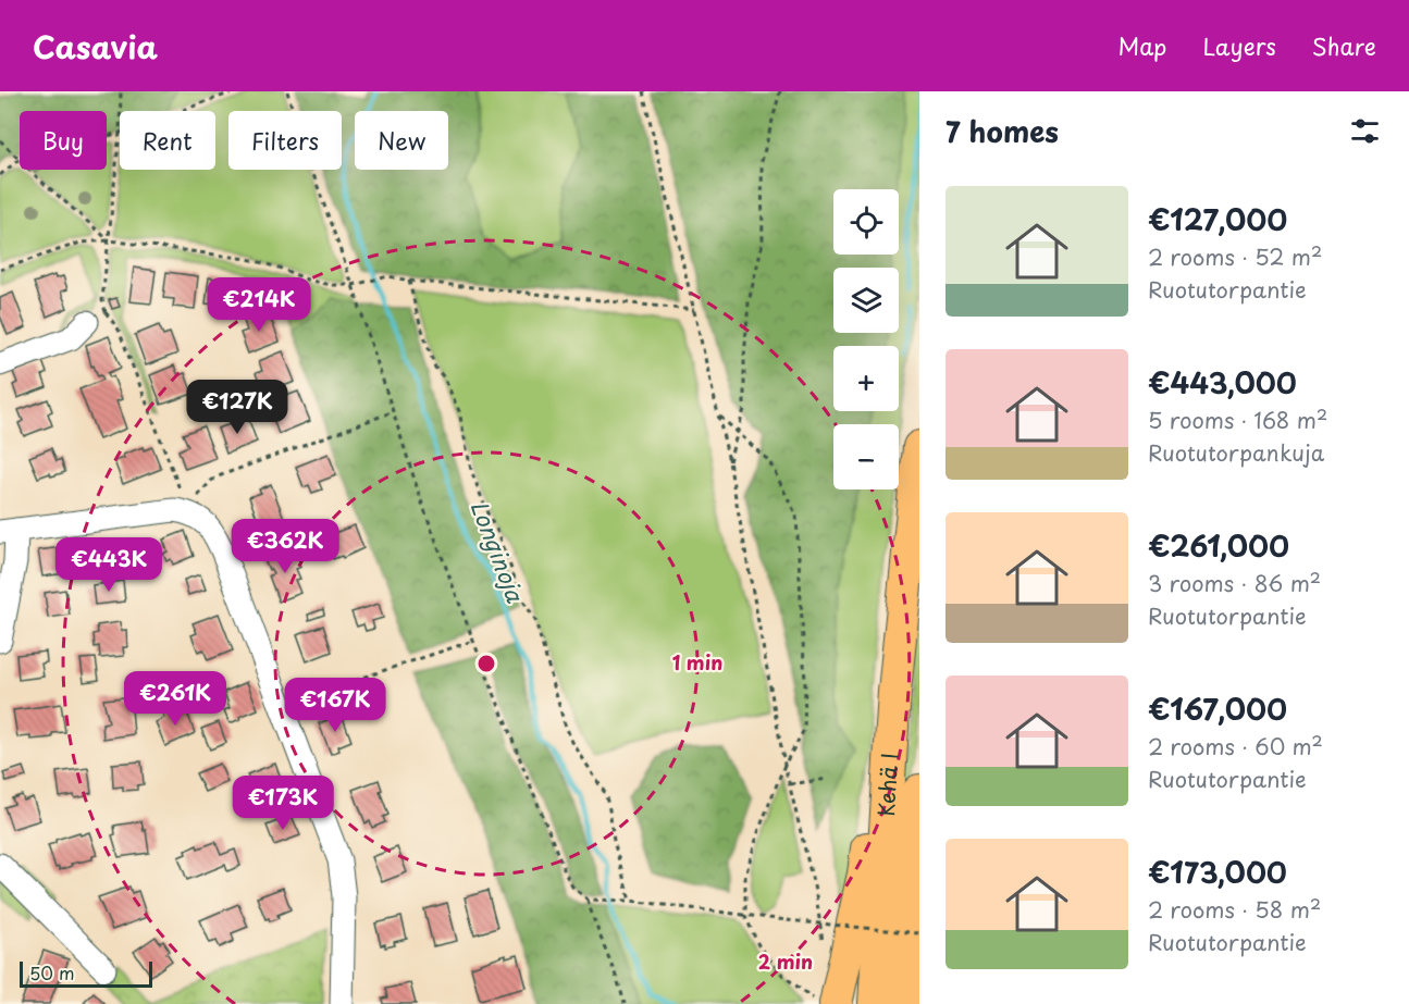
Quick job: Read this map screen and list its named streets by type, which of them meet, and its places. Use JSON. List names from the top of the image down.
{
  "streets": {
    "highway": ["Kehä I"]
  },
  "water": ["Longinoja"],
  "scale_bar": "50 m",
  "page": {
    "header": "Casavia",
    "nav": ["Map", "Layers", "Share"],
    "heading": "7 homes",
    "chip": [
      "Buy",
      "Rent",
      "Filters",
      "New"
    ],
    "list": [
      {
        "name": "€127,000",
        "note": "2 rooms · 52 m² · Ruotutorpantie"
      },
      {
        "name": "€443,000",
        "note": "5 rooms · 168 m² · Ruotutorpankuja"
      },
      {
        "name": "€261,000",
        "note": "3 rooms · 86 m² · Ruotutorpantie"
      },
      {
        "name": "€167,000",
        "note": "2 rooms · 60 m² · Ruotutorpantie"
      },
      {
        "name": "€173,000",
        "note": "2 rooms · 58 m² · Ruotutorpantie"
      }
    ],
    "map_buttons": ["+", "−"],
    "price": [
      "€214K",
      "€127K",
      "€362K",
      "€443K",
      "€261K",
      "€167K",
      "€173K"
    ],
    "scale": "50 m"
  },
  "rings": ["1 min", "2 min"]
}
